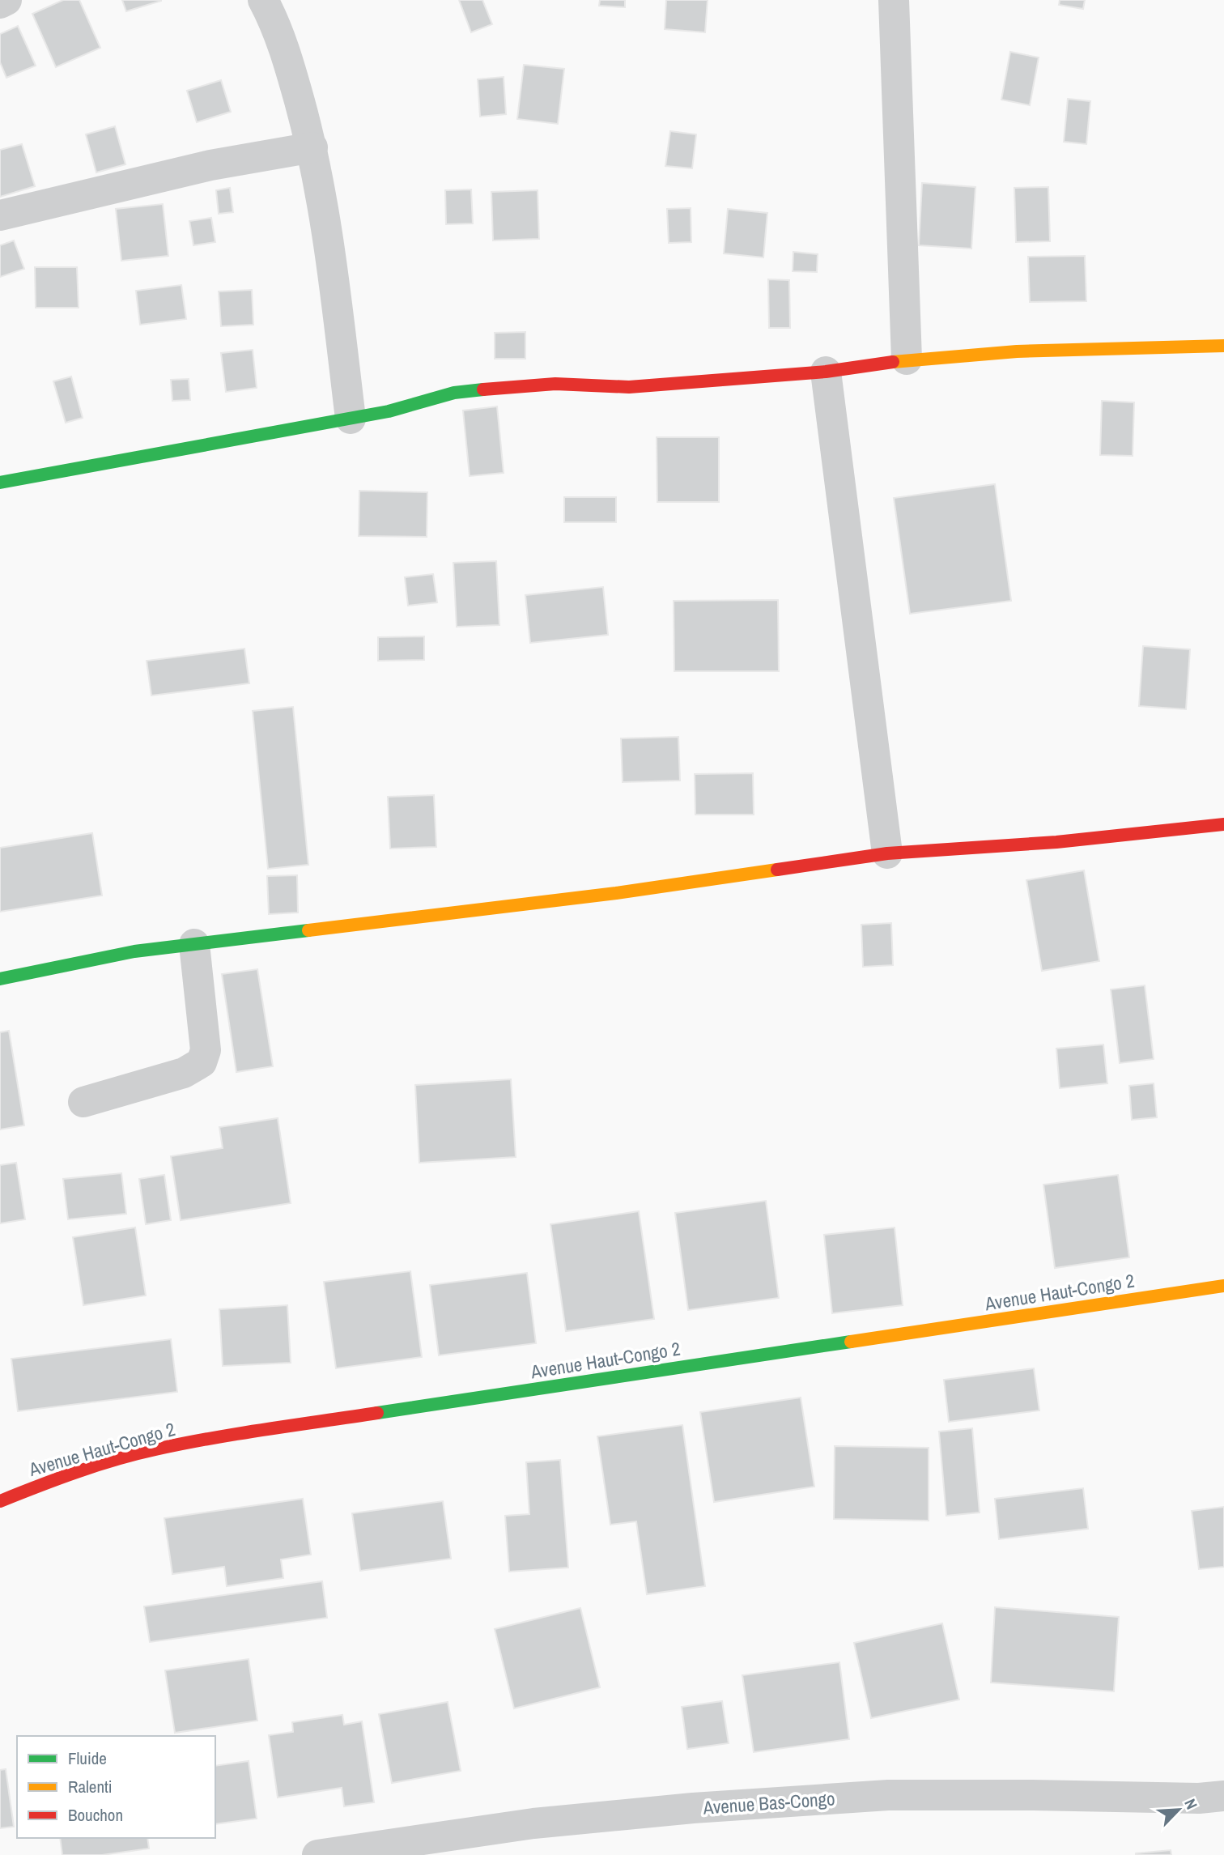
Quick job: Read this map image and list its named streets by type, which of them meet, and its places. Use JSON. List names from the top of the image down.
{
  "streets": {
    "street": ["Avenue Haut-Congo 2", "Avenue Bas-Congo"]
  },
  "legend": ["Fluide", "Ralenti", "Bouchon"],
  "north": "top right"
}
